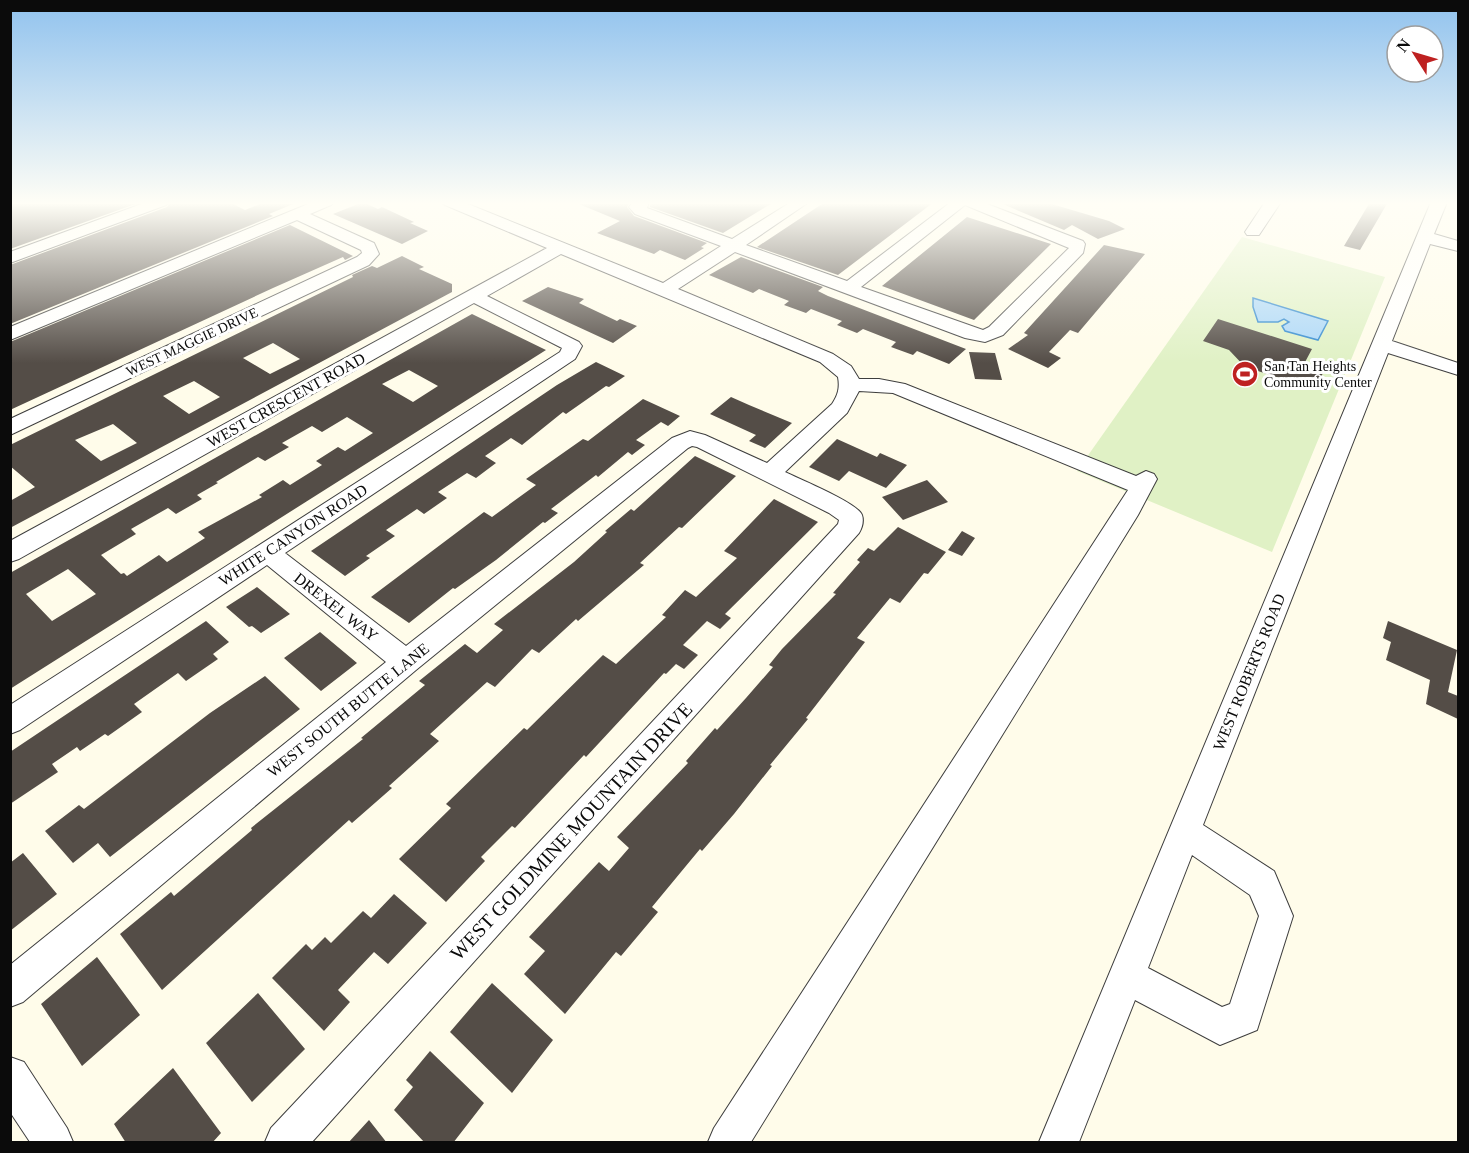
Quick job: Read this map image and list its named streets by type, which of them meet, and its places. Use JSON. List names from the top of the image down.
{
  "streets": {
    "street": [
      "WEST MAGGIE DRIVE",
      "WEST CRESCENT ROAD",
      "WHITE CANYON ROAD",
      "DREXEL WAY",
      "WEST ROBERTS ROAD",
      "WEST SOUTH BUTTE LANE",
      "WEST GOLDMINE MOUNTAIN DRIVE"
    ]
  },
  "crossings": [
    ["WEST CRESCENT ROAD", "WHITE CANYON ROAD"],
    ["WHITE CANYON ROAD", "DREXEL WAY"],
    ["DREXEL WAY", "WEST SOUTH BUTTE LANE"],
    ["WEST SOUTH BUTTE LANE", "WEST GOLDMINE MOUNTAIN DRIVE"]
  ],
  "places": {
    "sports": ["San Tan Heights Community Center"]
  },
  "north": "top left"
}
